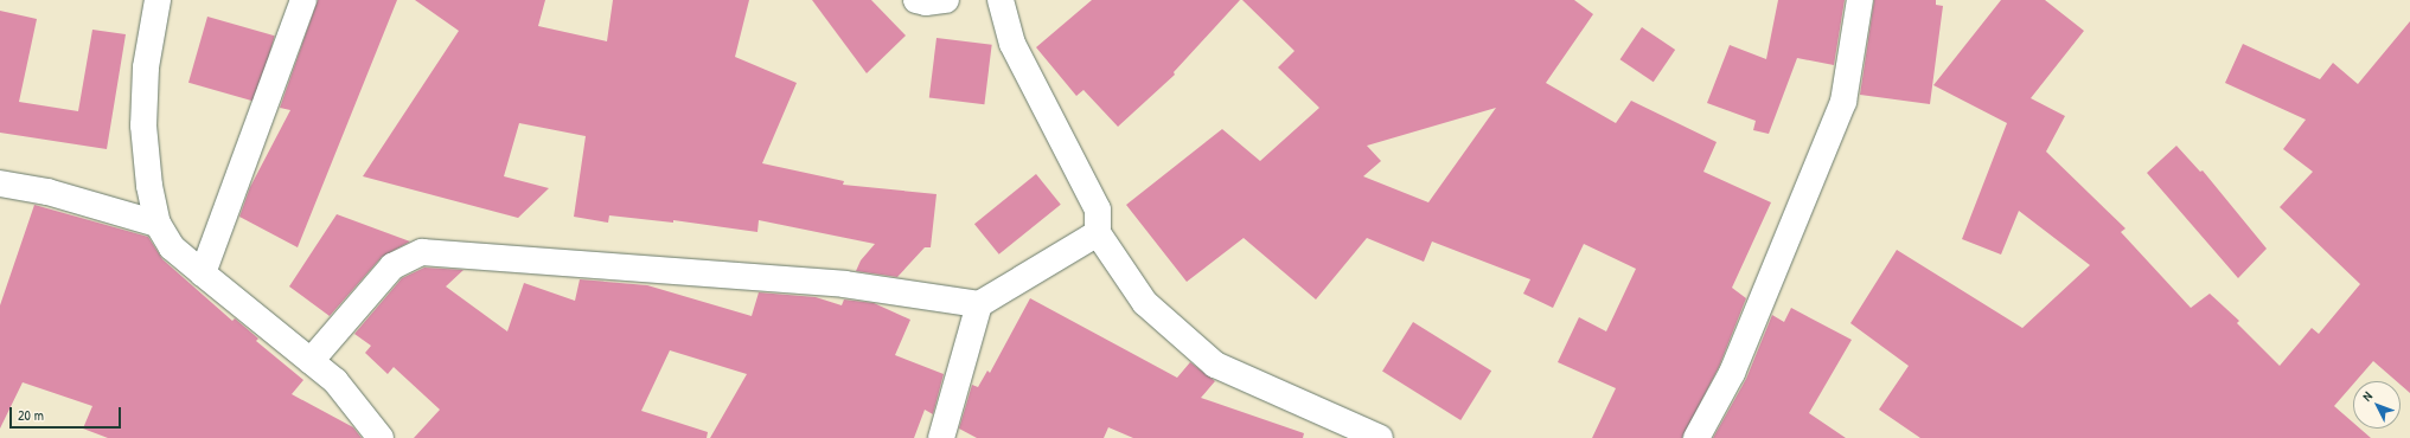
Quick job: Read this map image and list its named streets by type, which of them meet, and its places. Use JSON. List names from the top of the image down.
{
  "scale_bar": "20 m",
  "north": "top left"
}
